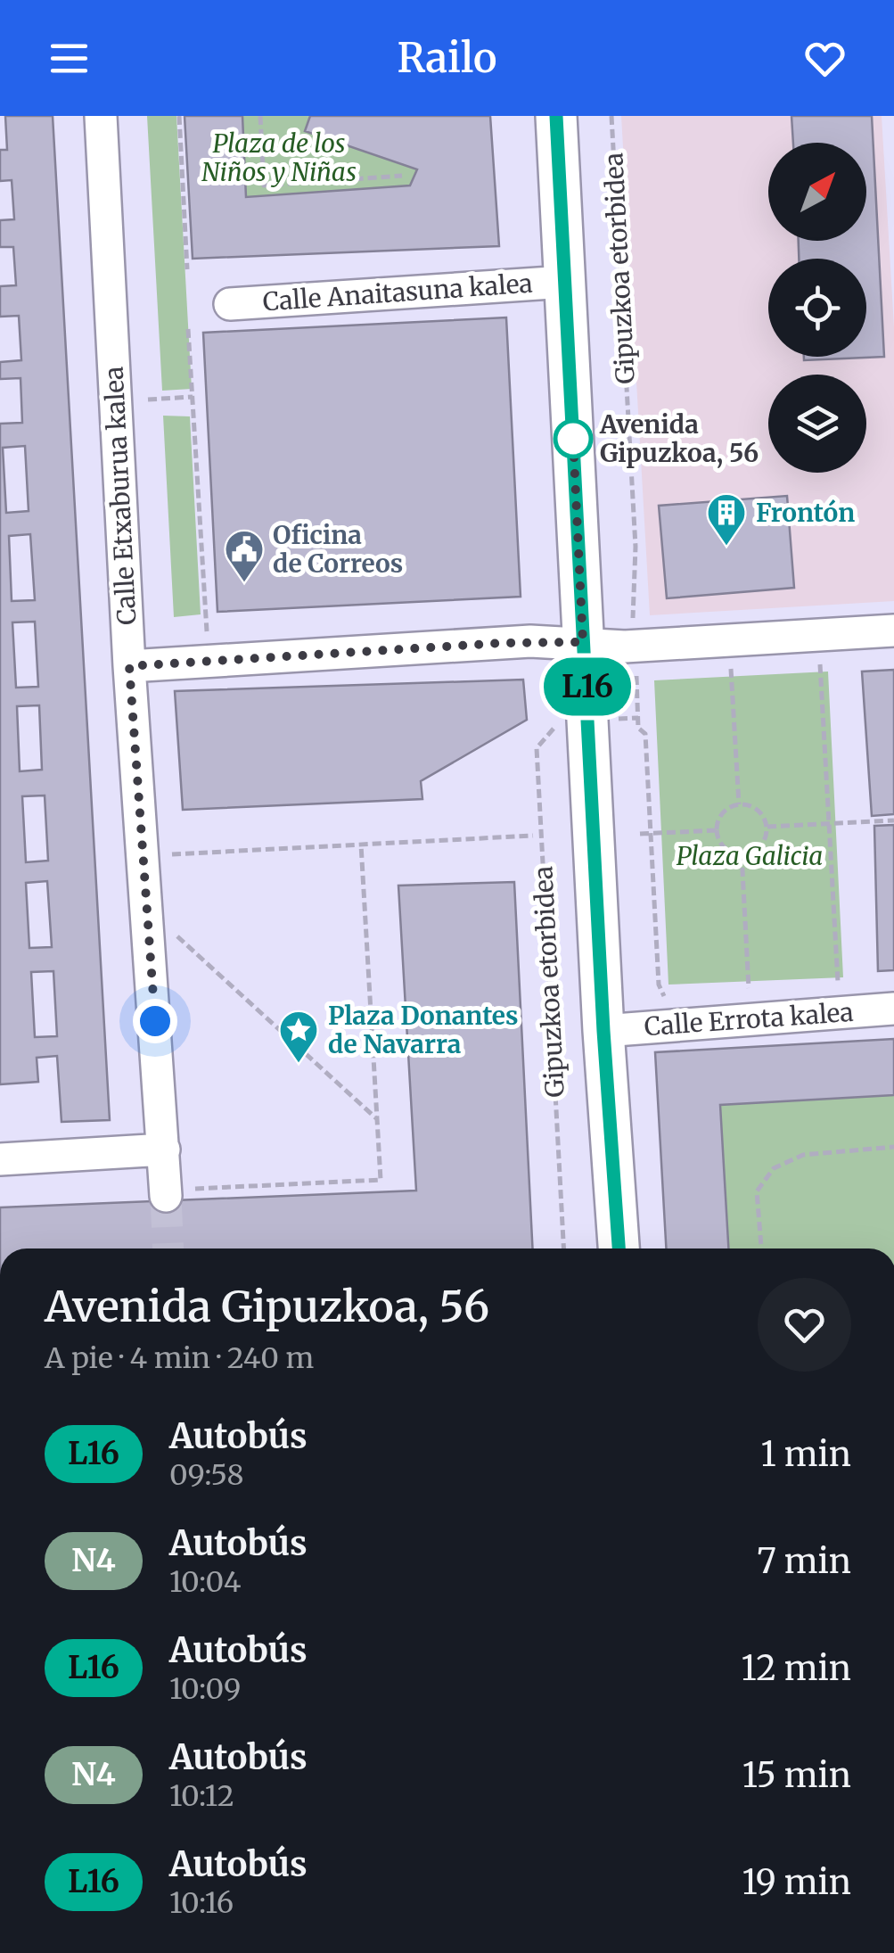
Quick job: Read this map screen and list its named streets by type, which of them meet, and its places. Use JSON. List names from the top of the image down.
{
  "streets": {
    "main road": ["Gipuzkoa etorbidea"],
    "street": ["Calle Anaitasuna kalea", "Calle Etxaburua kalea", "Calle Errota kalea"]
  },
  "crossings": [
    ["Gipuzkoa etorbidea", "Calle Anaitasuna kalea"],
    ["Gipuzkoa etorbidea", "Calle Errota kalea"]
  ],
  "parks": ["Plaza de los Niños y Niñas", "Plaza Galicia"],
  "places": {
    "other": ["Avenida Gipuzkoa, 56"],
    "building": ["Frontón"],
    "public building": ["Oficina de Correos"],
    "place": ["Plaza Donantes de Navarra"]
  },
  "lines": ["bus line L16"],
  "north": "top right",
  "page": {
    "header": "Railo",
    "on_map": "L16",
    "heading": ["Avenida Gipuzkoa, 56", "A pie · 4 min · 240 m"],
    "list": [
      {
        "mark": "L16",
        "name": "Autobús",
        "note": "09:58",
        "value": "1 min"
      },
      {
        "mark": "N4",
        "name": "Autobús",
        "note": "10:04",
        "value": "7 min"
      },
      {
        "mark": "L16",
        "name": "Autobús",
        "note": "10:09",
        "value": "12 min"
      },
      {
        "mark": "N4",
        "name": "Autobús",
        "note": "10:12",
        "value": "15 min"
      },
      {
        "mark": "L16",
        "name": "Autobús",
        "note": "10:16",
        "value": "19 min"
      }
    ]
  }
}
